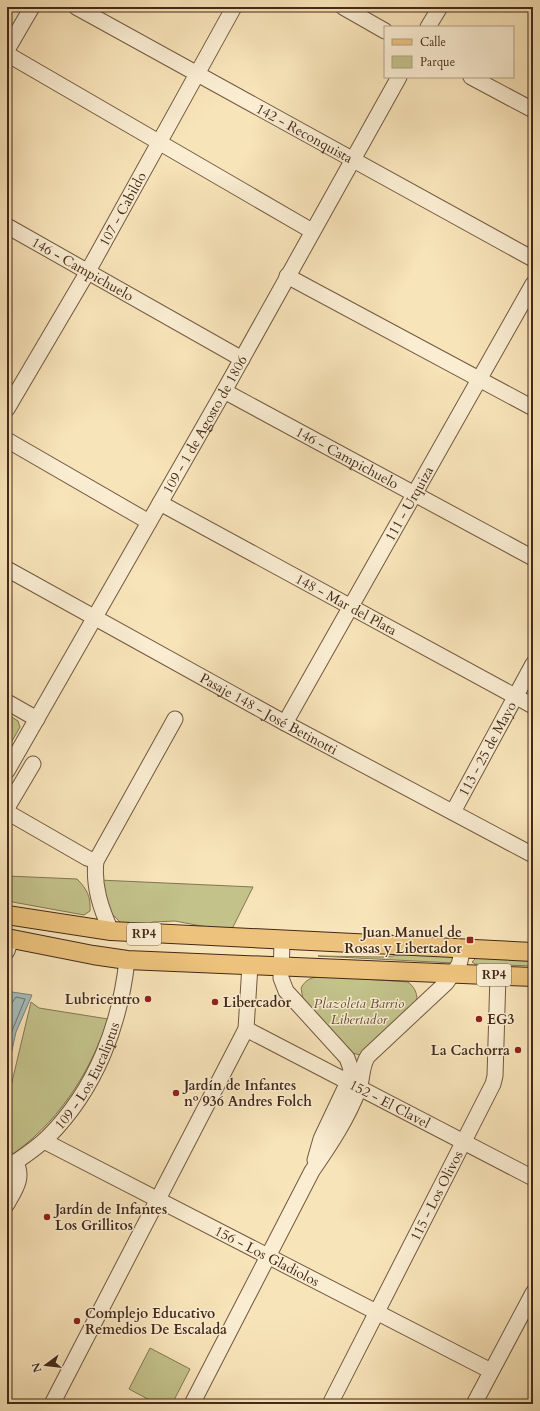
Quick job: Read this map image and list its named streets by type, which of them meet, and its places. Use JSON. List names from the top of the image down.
{
  "streets": {
    "main road": ["RP4"],
    "street": [
      "142 - Reconquista",
      "107 - Cabildo",
      "146 - Campichuelo",
      "109 - 1 de Agosto de 1806",
      "111 - Urquiza",
      "148 - Mar del Plata",
      "Pasaje 148 - José Betinotti",
      "113 - 25 de Mayo",
      "109 - Los Eucaliptus",
      "152 - El Clavel",
      "115 - Los Olivos",
      "156 - Los Gladiolos"
    ]
  },
  "crossings": [
    ["142 - Reconquista", "107 - Cabildo"],
    ["142 - Reconquista", "109 - 1 de Agosto de 1806"],
    ["107 - Cabildo", "146 - Campichuelo"],
    ["146 - Campichuelo", "109 - 1 de Agosto de 1806"],
    ["146 - Campichuelo", "111 - Urquiza"],
    ["109 - 1 de Agosto de 1806", "148 - Mar del Plata"],
    ["109 - 1 de Agosto de 1806", "Pasaje 148 - José Betinotti"],
    ["111 - Urquiza", "148 - Mar del Plata"],
    ["111 - Urquiza", "Pasaje 148 - José Betinotti"],
    ["148 - Mar del Plata", "113 - 25 de Mayo"],
    ["Pasaje 148 - José Betinotti", "113 - 25 de Mayo"],
    ["RP4", "109 - Los Eucaliptus"],
    ["RP4", "115 - Los Olivos"],
    ["109 - Los Eucaliptus", "156 - Los Gladiolos"],
    ["152 - El Clavel", "115 - Los Olivos"],
    ["115 - Los Olivos", "156 - Los Gladiolos"]
  ],
  "parks": ["Plazoleta Barrio Libertador"],
  "places": {
    "transit": ["Juan Manuel de Rosas y Libertador"],
    "other": [
      "Lubricentro",
      "Libercador",
      "EG3",
      "La Cachorra",
      "Jardín de Infantes nº 936 Andres Folch",
      "Jardín de Infantes Los Grillitos",
      "Complejo Educativo Remedios De Escalada"
    ]
  },
  "legend": ["Calle", "Parque"],
  "north": "left"
}
